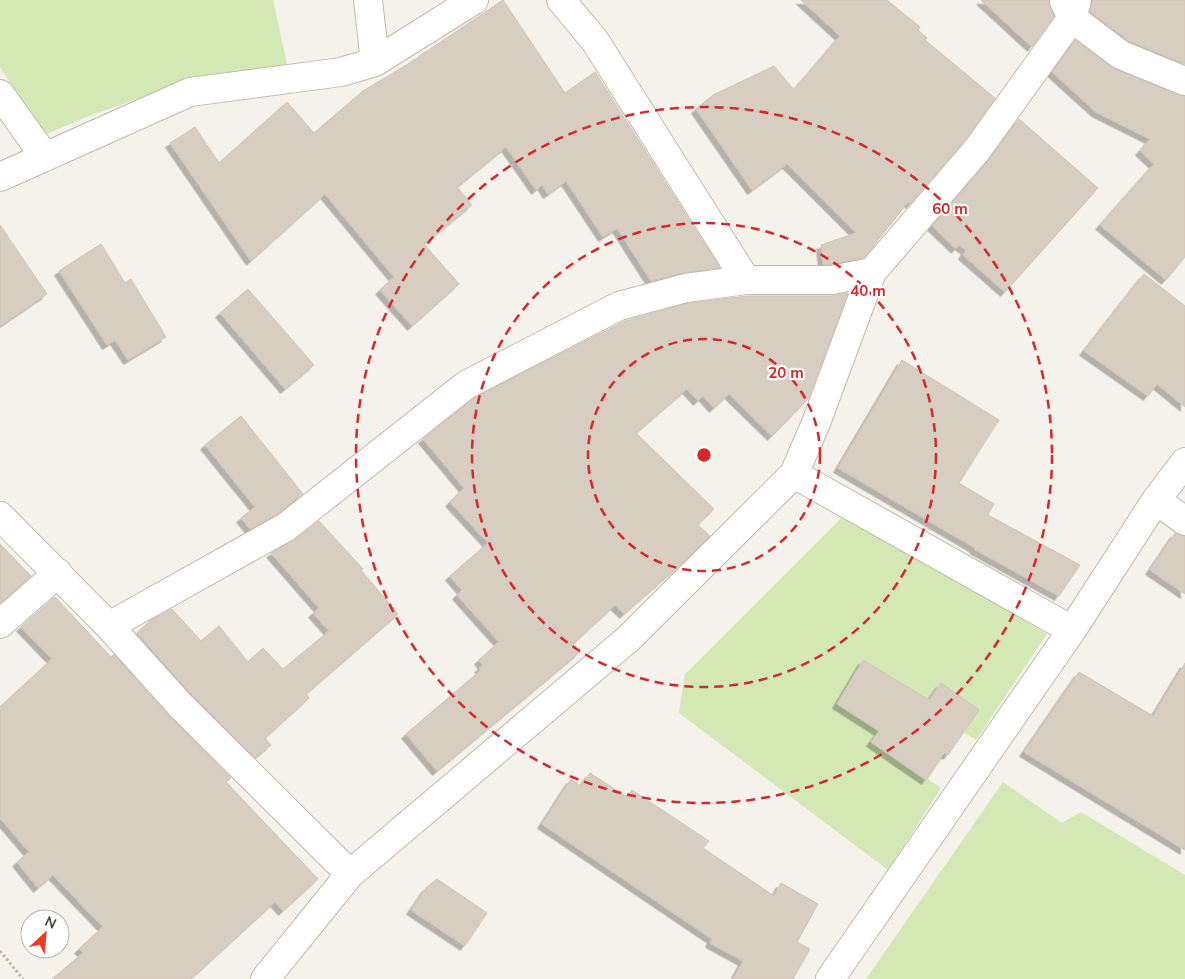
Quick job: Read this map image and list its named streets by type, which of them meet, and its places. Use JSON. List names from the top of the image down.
{
  "north": "top right",
  "rings": ["60 m", "40 m", "20 m"]
}
